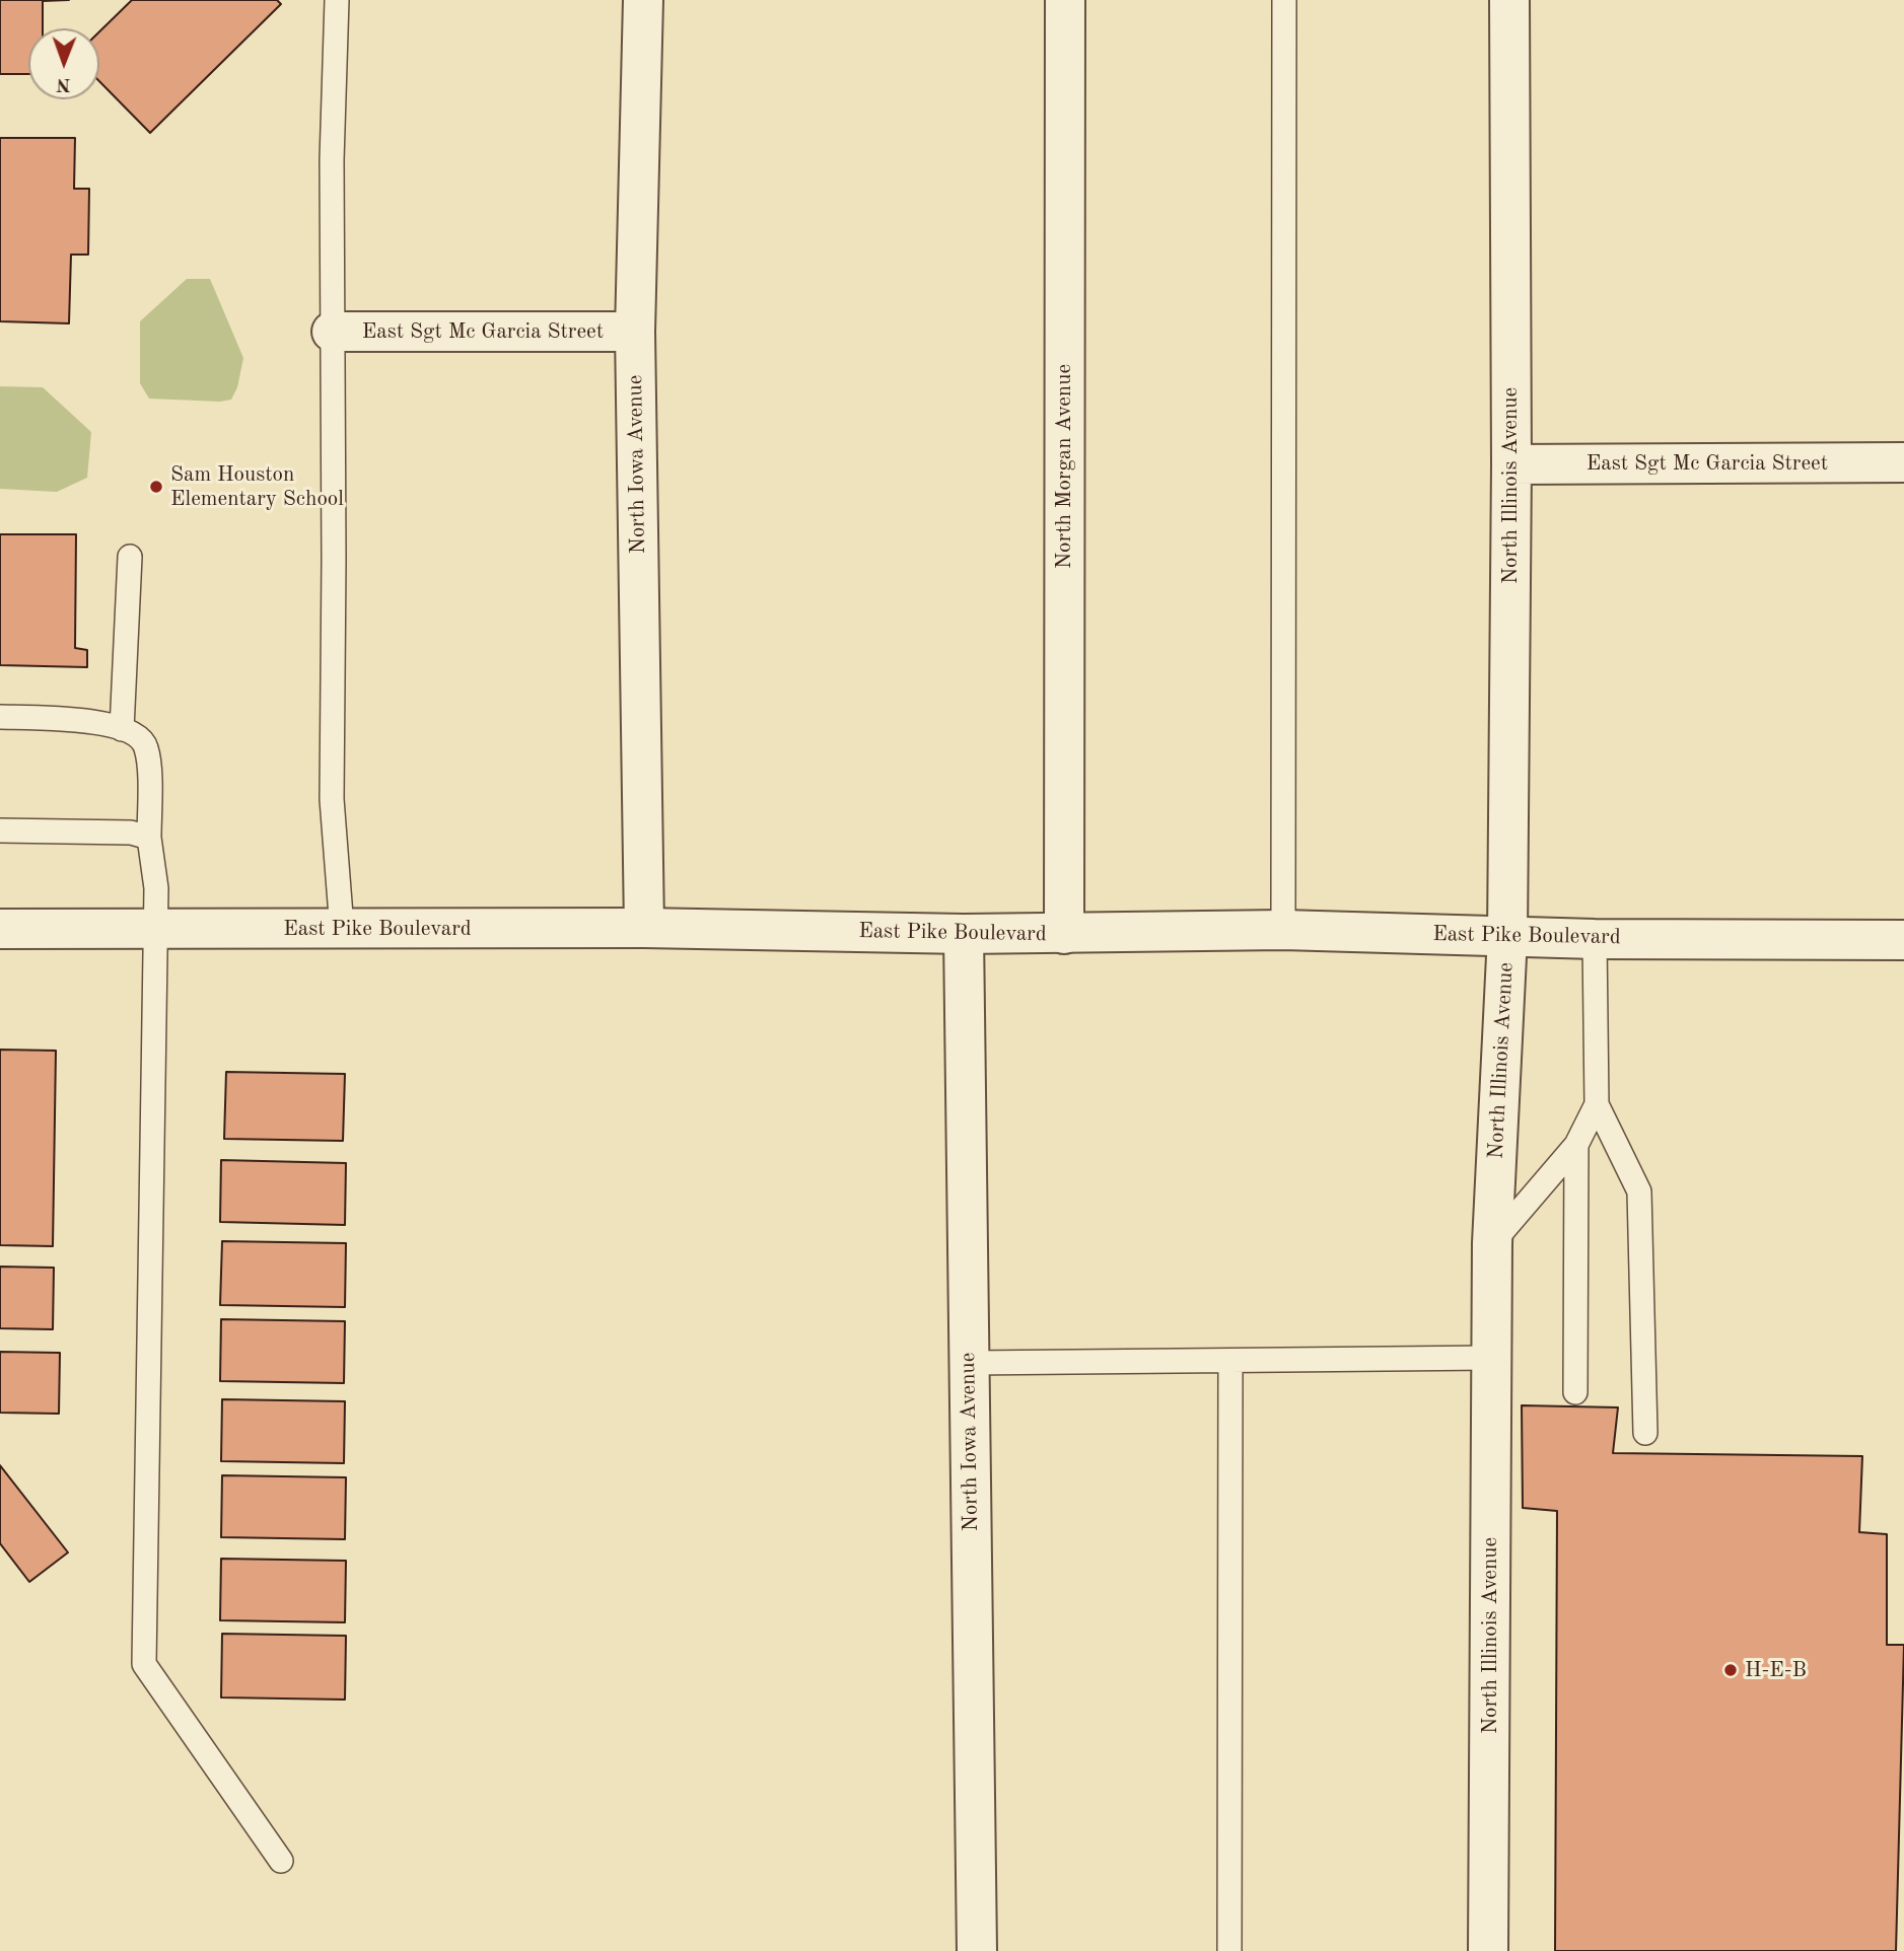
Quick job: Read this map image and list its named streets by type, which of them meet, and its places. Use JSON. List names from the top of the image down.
{
  "streets": {
    "street": [
      "East Sgt Mc Garcia Street",
      "North Iowa Avenue",
      "North Morgan Avenue",
      "North Illinois Avenue",
      "East Pike Boulevard"
    ]
  },
  "crossings": [
    ["East Sgt Mc Garcia Street", "North Iowa Avenue"],
    ["East Sgt Mc Garcia Street", "North Illinois Avenue"],
    ["North Iowa Avenue", "East Pike Boulevard"],
    ["North Morgan Avenue", "East Pike Boulevard"],
    ["North Illinois Avenue", "East Pike Boulevard"]
  ],
  "places": ["Sam Houston Elementary School", "H-E-B"],
  "north": "bottom"
}
